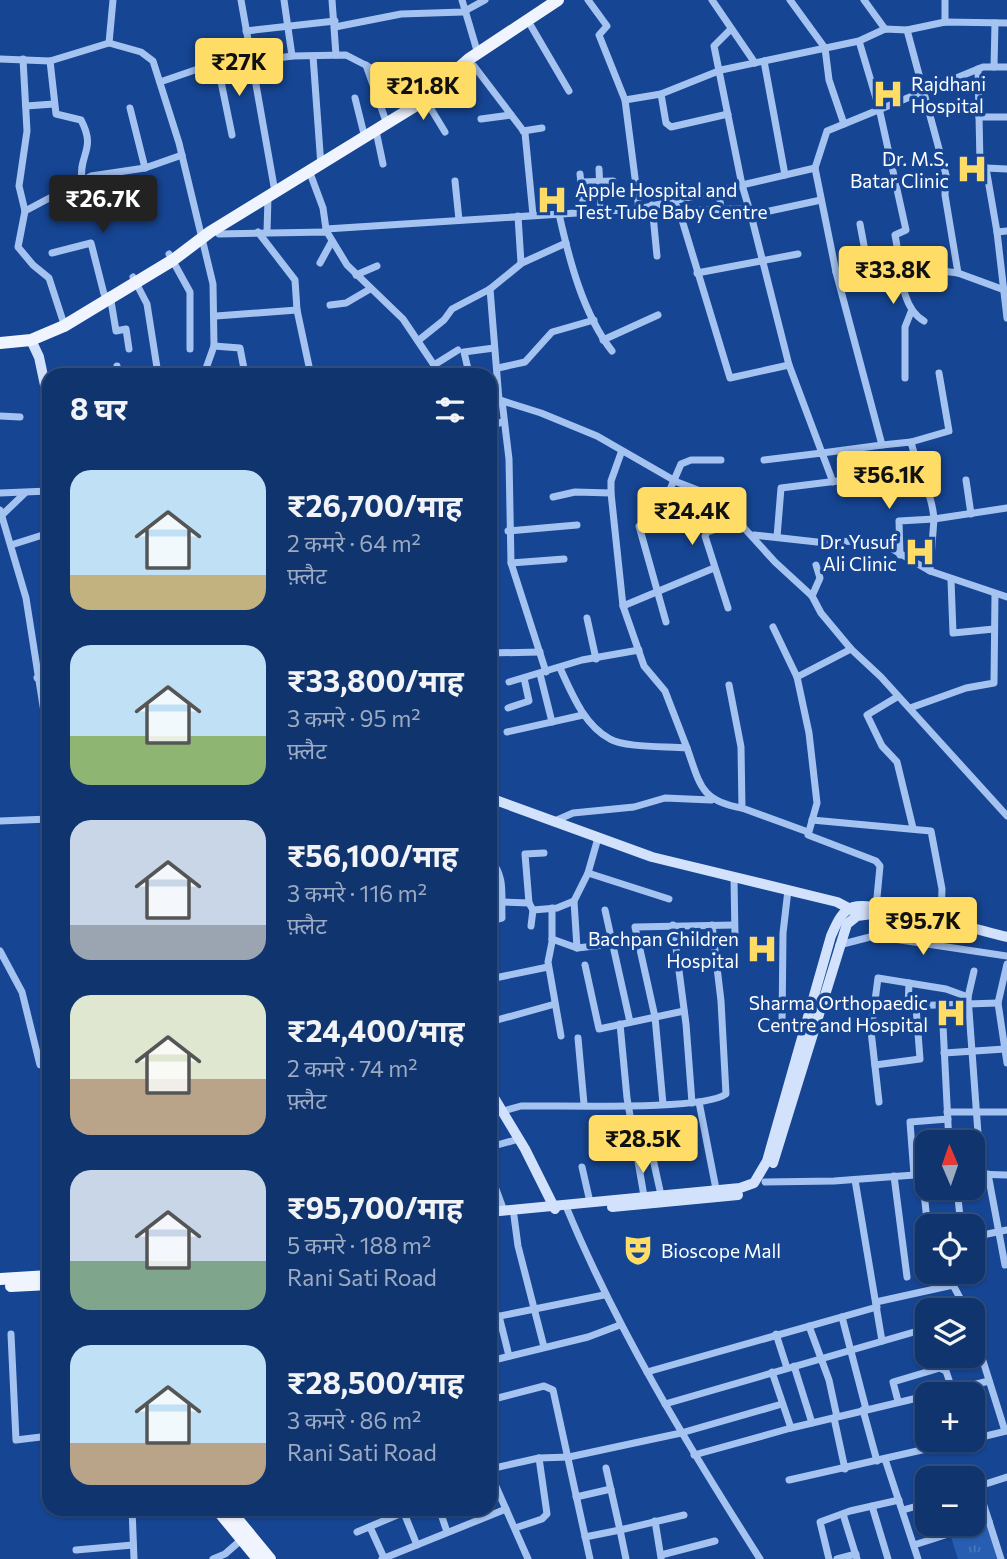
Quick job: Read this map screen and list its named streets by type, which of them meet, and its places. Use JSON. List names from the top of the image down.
{
  "places": {
    "hospital": [
      "Rajdhani Hospital",
      "Dr. M.S. Batar Clinic",
      "Apple Hospital and Test Tube Baby Centre",
      "Dr. Yusuf Ali Clinic",
      "Bachpan Children Hospital",
      "Sharma Orthopaedic Centre and Hospital"
    ],
    "theatre": ["Bioscope Mall"]
  },
  "north": "top",
  "page": {
    "price": [
      "₹27K",
      "₹21.8K",
      "₹26.7K",
      "₹33.8K",
      "₹56.1K",
      "₹24.4K",
      "₹95.7K",
      "₹28.5K"
    ],
    "heading": "8 घर",
    "list": [
      {
        "name": "₹26,700/माह",
        "note": "2 कमरे · 64 m² · फ़्लैट"
      },
      {
        "name": "₹33,800/माह",
        "note": "3 कमरे · 95 m² · फ़्लैट"
      },
      {
        "name": "₹56,100/माह",
        "note": "3 कमरे · 116 m² · फ़्लैट"
      },
      {
        "name": "₹24,400/माह",
        "note": "2 कमरे · 74 m² · फ़्लैट"
      },
      {
        "name": "₹95,700/माह",
        "note": "5 कमरे · 188 m² · Rani Sati Road"
      },
      {
        "name": "₹28,500/माह",
        "note": "3 कमरे · 86 m² · Rani Sati Road"
      }
    ],
    "map_buttons": ["+", "−"]
  }
}
